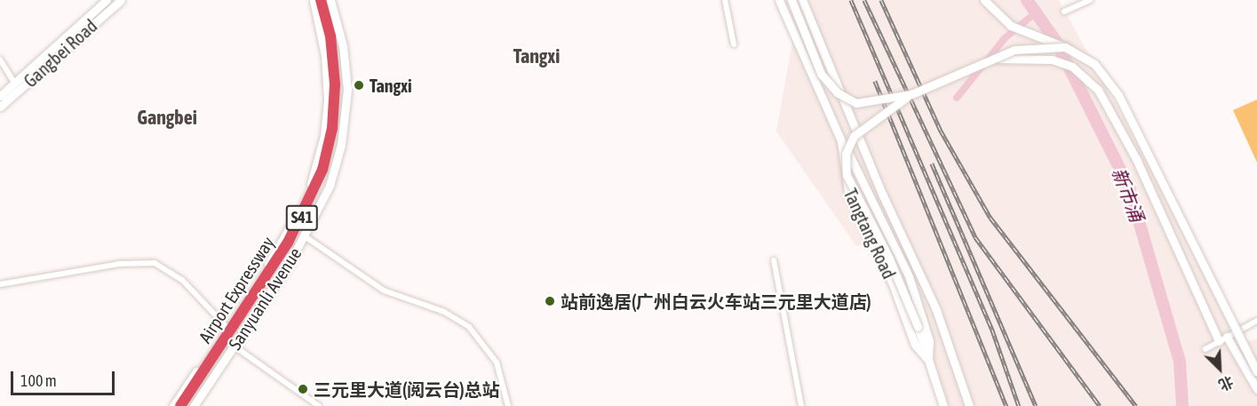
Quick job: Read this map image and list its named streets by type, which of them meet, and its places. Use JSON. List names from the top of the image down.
{
  "streets": {
    "highway": ["S41", "Airport Expressway"],
    "street": ["Gangbei Road", "Tangtang Road", "Sanyuanli Avenue"]
  },
  "districts": ["Tangxi", "Gangbei"],
  "water": ["新市涌"],
  "places": ["Tangxi", "站前逸居(广州白云火车站三元里大道店)", "三元里大道(阅云台)总站"],
  "scale_bar": "100 m",
  "north": "bottom right"
}
